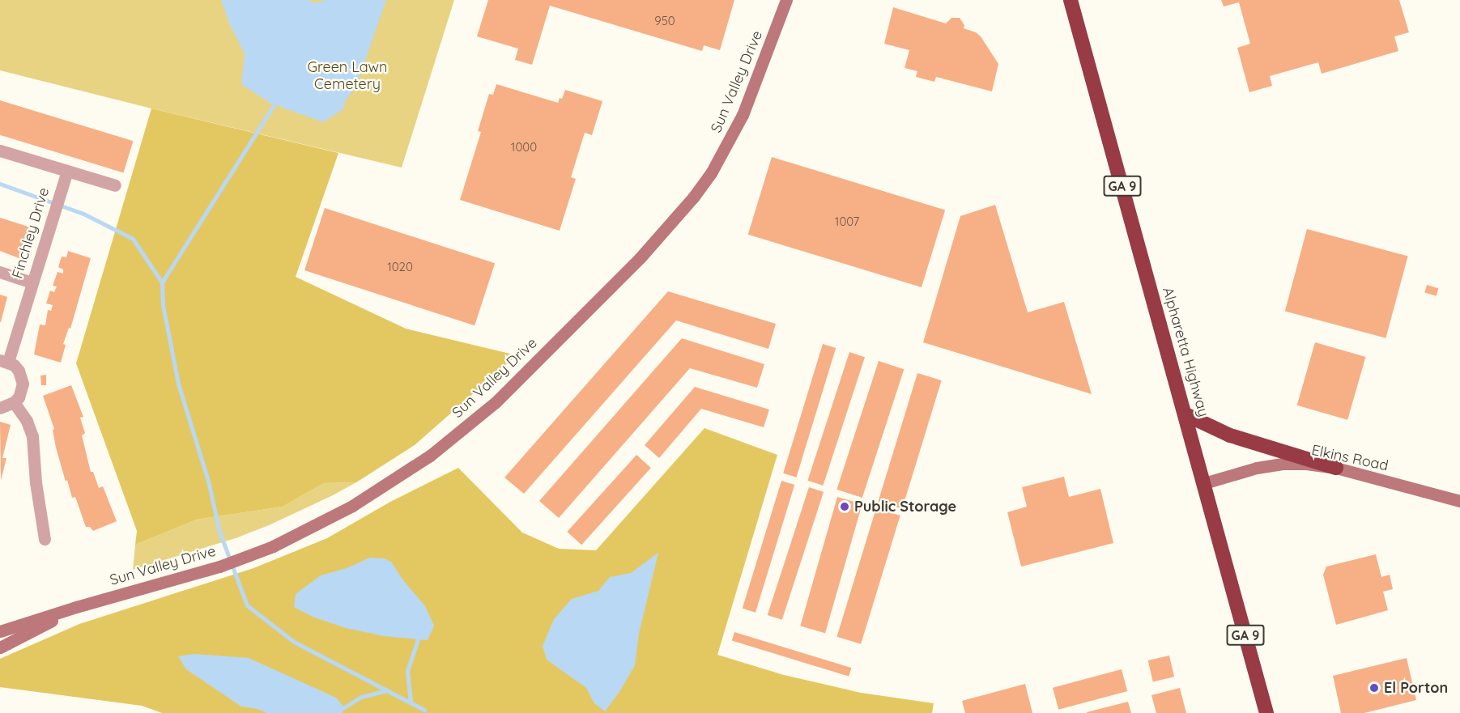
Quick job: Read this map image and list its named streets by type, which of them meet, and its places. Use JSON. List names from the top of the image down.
{
  "streets": {
    "highway": ["GA 9", "Alpharetta Highway"],
    "street": ["Sun Valley Drive", "Finchley Drive", "Elkins Road"]
  },
  "crossings": [
    ["Alpharetta Highway", "Elkins Road"]
  ],
  "parks": ["Green Lawn Cemetery"],
  "places": ["Public Storage", "El Porton"],
  "house_numbers": [
    "950",
    "1000",
    "1007",
    "1020"
  ]
}
